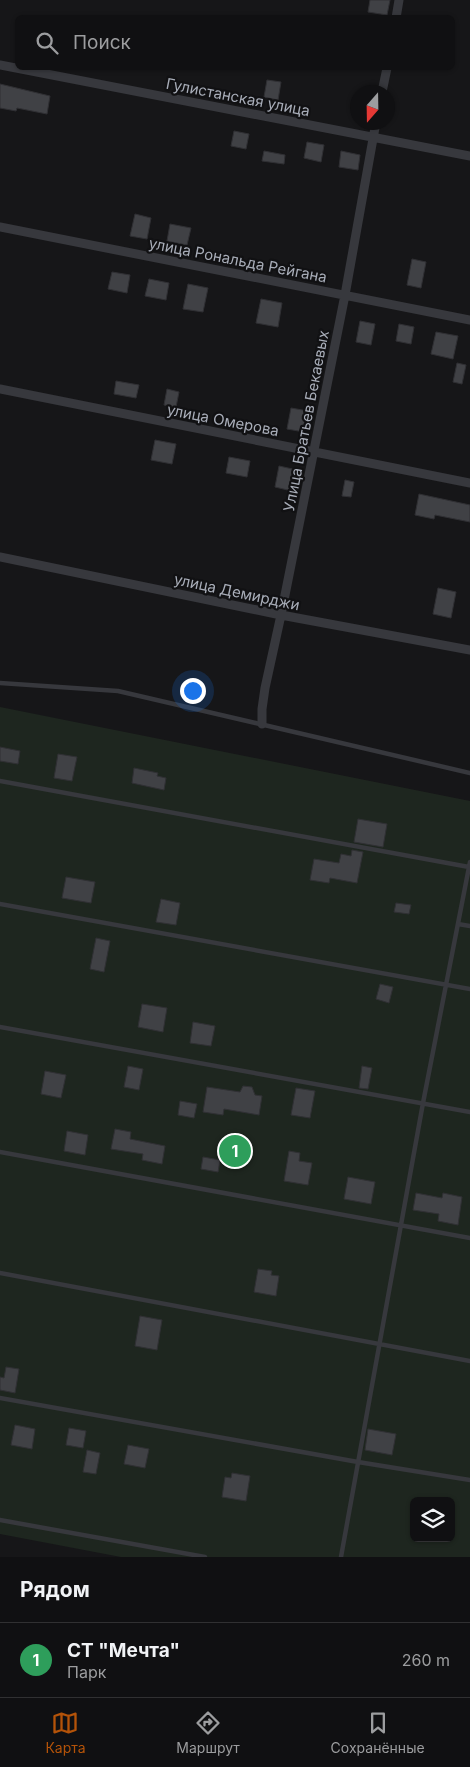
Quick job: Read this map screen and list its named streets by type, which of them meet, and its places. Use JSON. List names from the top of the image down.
{
  "streets": {
    "street": [
      "Гулистанская улица",
      "улица Рональда Рейгана",
      "улица Омерова",
      "Улица Братьев Бекаевых",
      "улица Демирджи"
    ]
  },
  "crossings": [
    ["Гулистанская улица", "Улица Братьев Бекаевых"],
    ["улица Рональда Рейгана", "Улица Братьев Бекаевых"],
    ["улица Омерова", "Улица Братьев Бекаевых"],
    ["Улица Братьев Бекаевых", "улица Демирджи"]
  ],
  "north": "bottom",
  "page": {
    "search": "Поиск",
    "pins": "1",
    "heading": "Рядом",
    "list": [
      {
        "mark": "1",
        "name": "СТ \"Мечта\"",
        "note": "Парк",
        "value": "260 m"
      }
    ],
    "nav": ["Карта", "Маршрут", "Сохранённые"]
  }
}
